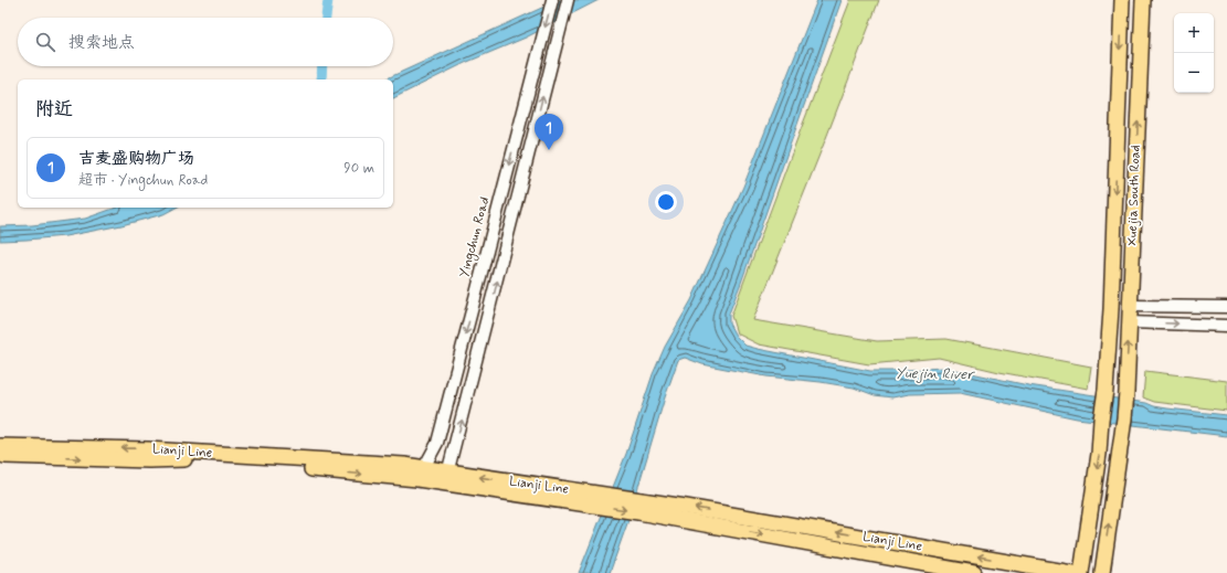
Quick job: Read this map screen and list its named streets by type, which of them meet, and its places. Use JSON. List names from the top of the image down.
{
  "streets": {
    "main road": ["Xuejia South Road", "Lianji Line"],
    "street": ["Yingchun Road"]
  },
  "crossings": [
    ["Yingchun Road", "Lianji Line"]
  ],
  "water": ["Yuejin River"],
  "page": {
    "map_buttons": ["+", "−"],
    "search": "搜索地点",
    "heading": "附近",
    "pins": "1",
    "list": [
      {
        "mark": "1",
        "name": "吉麦盛购物广场",
        "note": "超市 · Yingchun Road",
        "value": "90 m"
      }
    ]
  }
}
